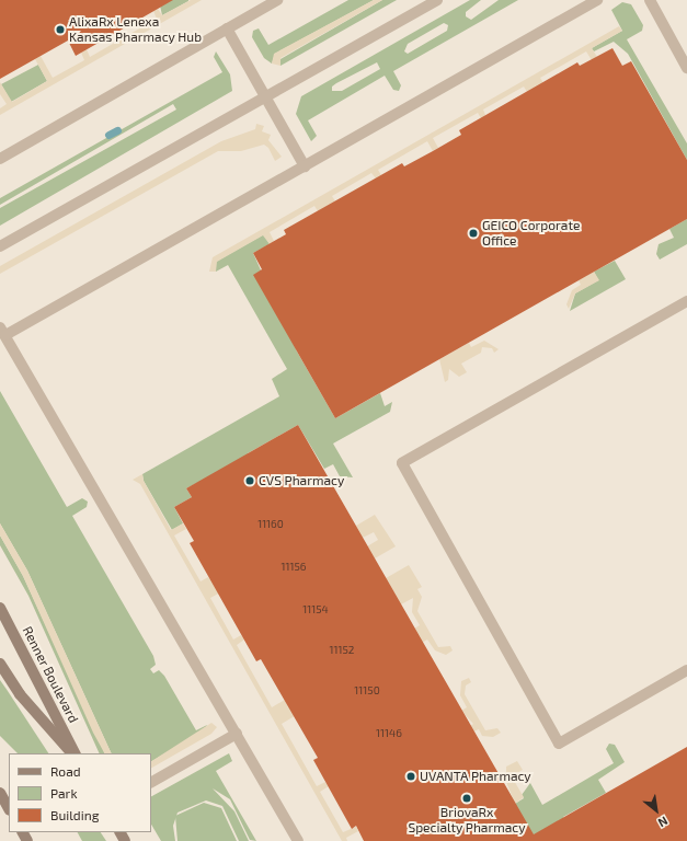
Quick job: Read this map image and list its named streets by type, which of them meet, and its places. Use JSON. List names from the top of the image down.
{
  "streets": {
    "main road": ["Renner Boulevard"]
  },
  "places": [
    "AlixaRx Lenexa Kansas Pharmacy Hub",
    "GEICO Corporate Office",
    "CVS Pharmacy",
    "UVANTA Pharmacy",
    "BriovaRx Specialty Pharmacy"
  ],
  "house_numbers": [
    "11160",
    "11156",
    "11154",
    "11152",
    "11150",
    "11146"
  ],
  "legend": ["Road", "Park", "Building"],
  "north": "bottom right"
}
